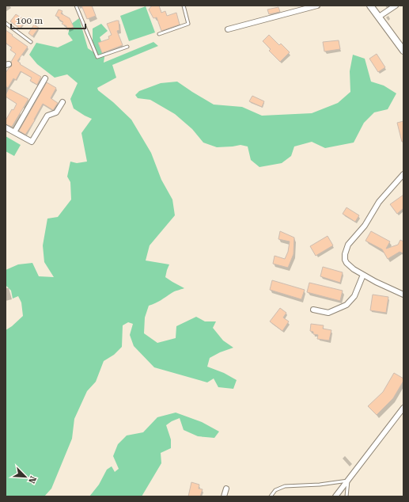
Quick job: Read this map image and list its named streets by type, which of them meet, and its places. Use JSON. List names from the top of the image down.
{
  "scale_bar": "100 m",
  "north": "bottom right"
}
